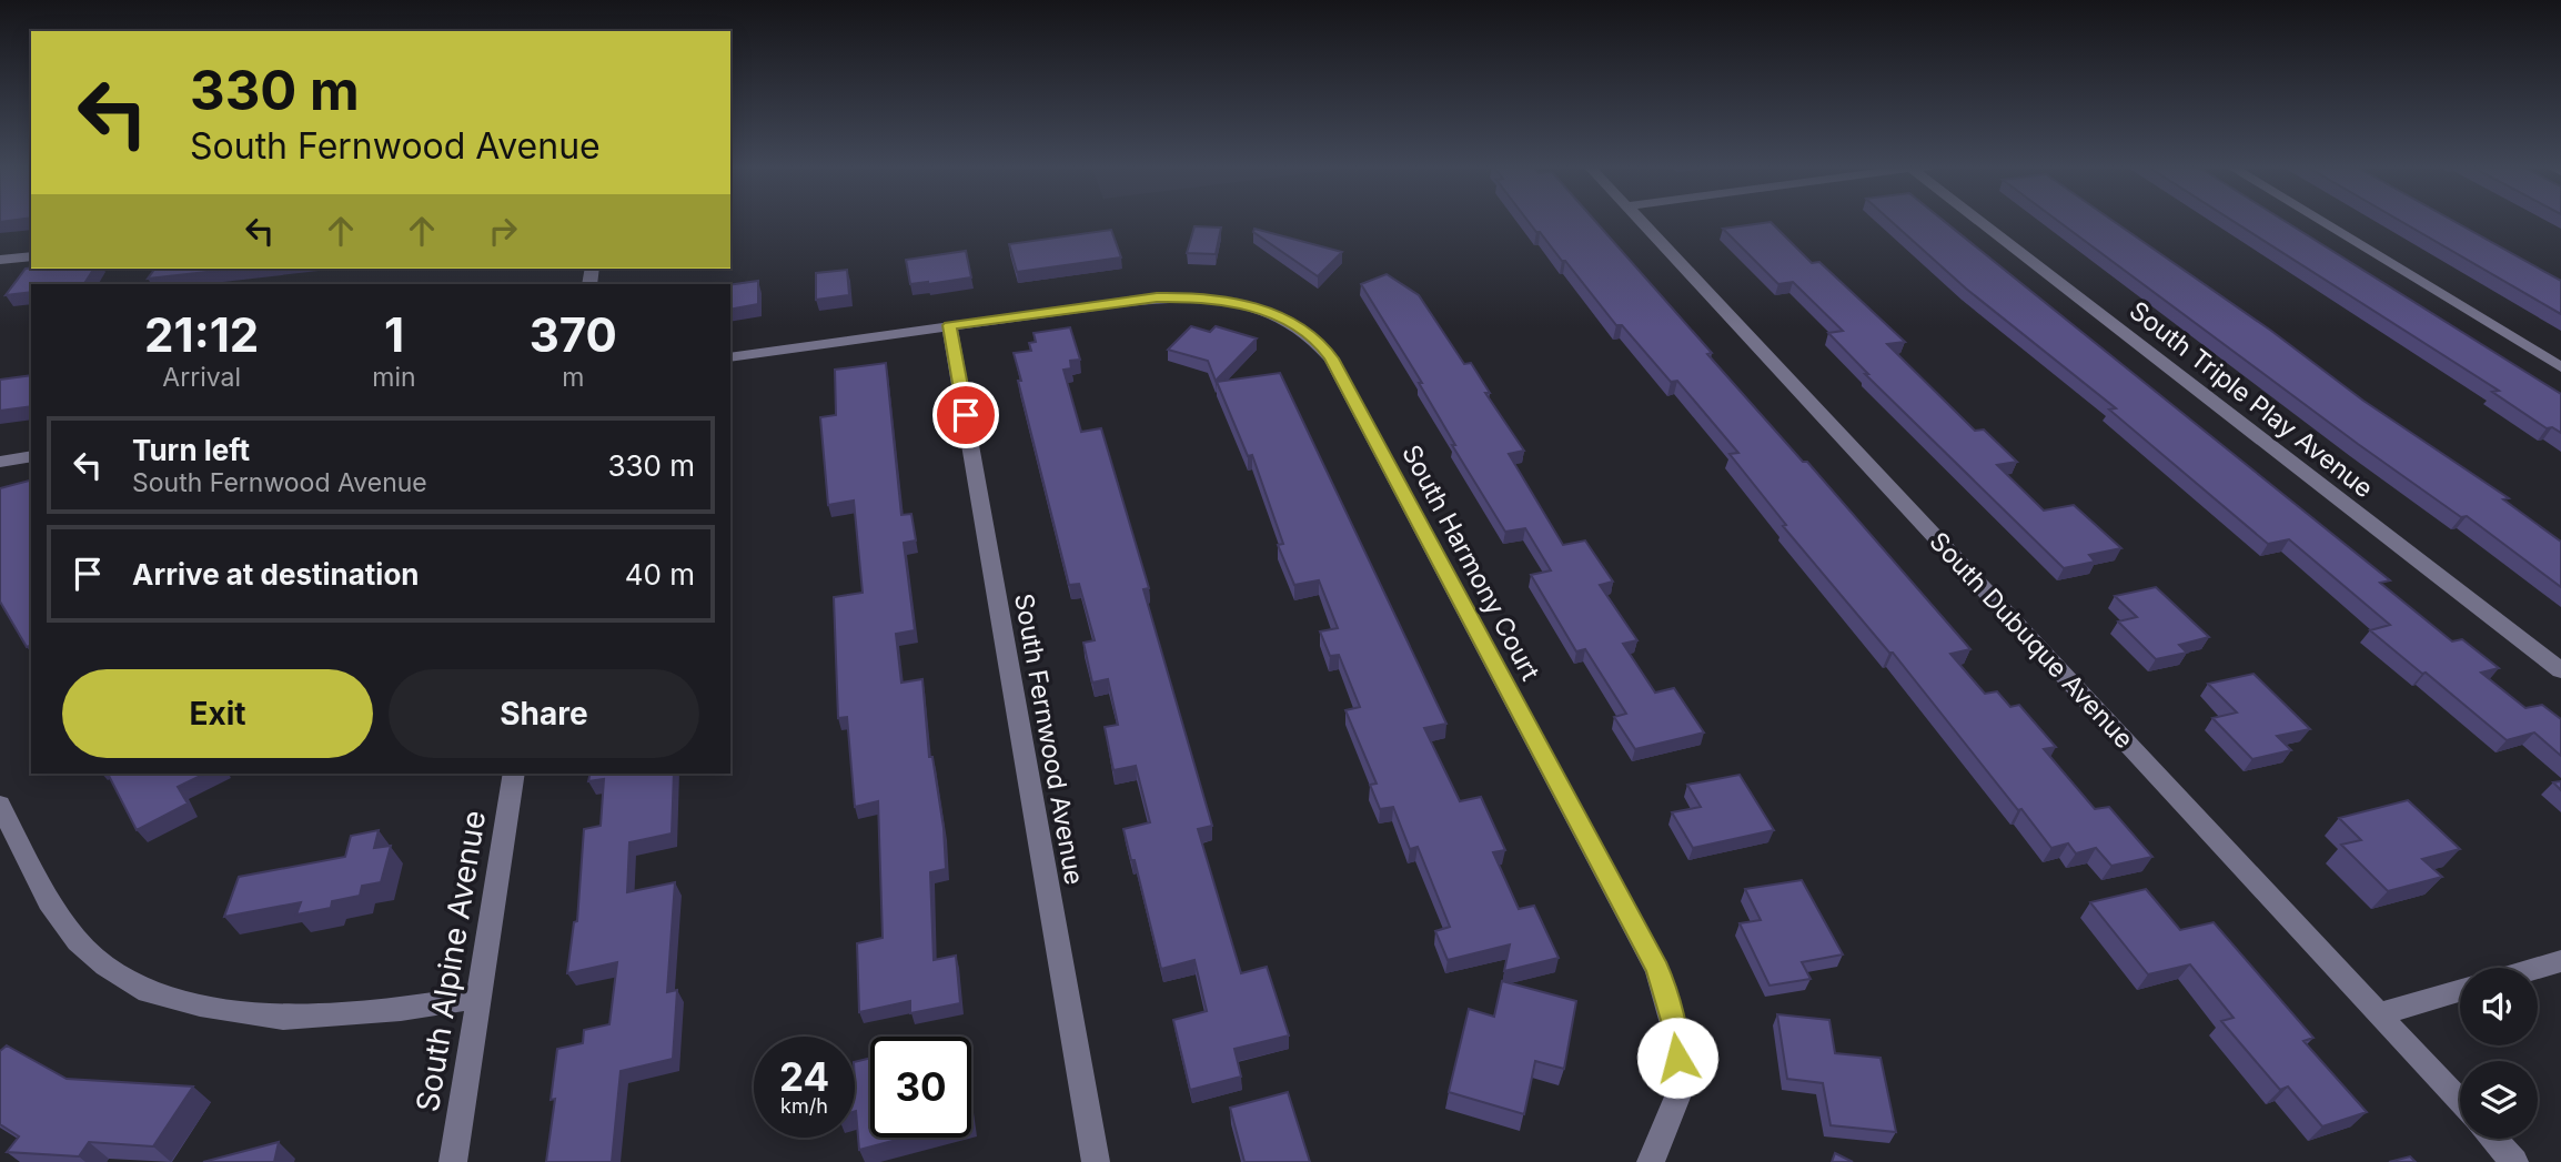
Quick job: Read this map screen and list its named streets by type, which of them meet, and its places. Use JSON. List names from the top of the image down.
{
  "streets": {
    "street": [
      "South Triple Play Avenue",
      "South Harmony Court",
      "South Dubuque Avenue",
      "South Fernwood Avenue",
      "South Alpine Avenue"
    ]
  },
  "crossings": [
    ["South Harmony Court", "South Fernwood Avenue"]
  ],
  "page": {
    "turn": ["330 m", "South Fernwood Avenue"],
    "eta": [
      "21:12",
      "Arrival",
      "1",
      "min",
      "370",
      "m"
    ],
    "list": [
      {
        "name": "Turn left",
        "note": "South Fernwood Avenue",
        "value": "330 m"
      },
      {
        "name": "Arrive at destination",
        "value": "40 m"
      }
    ],
    "buttons": ["Exit", "Share"],
    "speed": "24 km/h",
    "limit": "30"
  }
}
